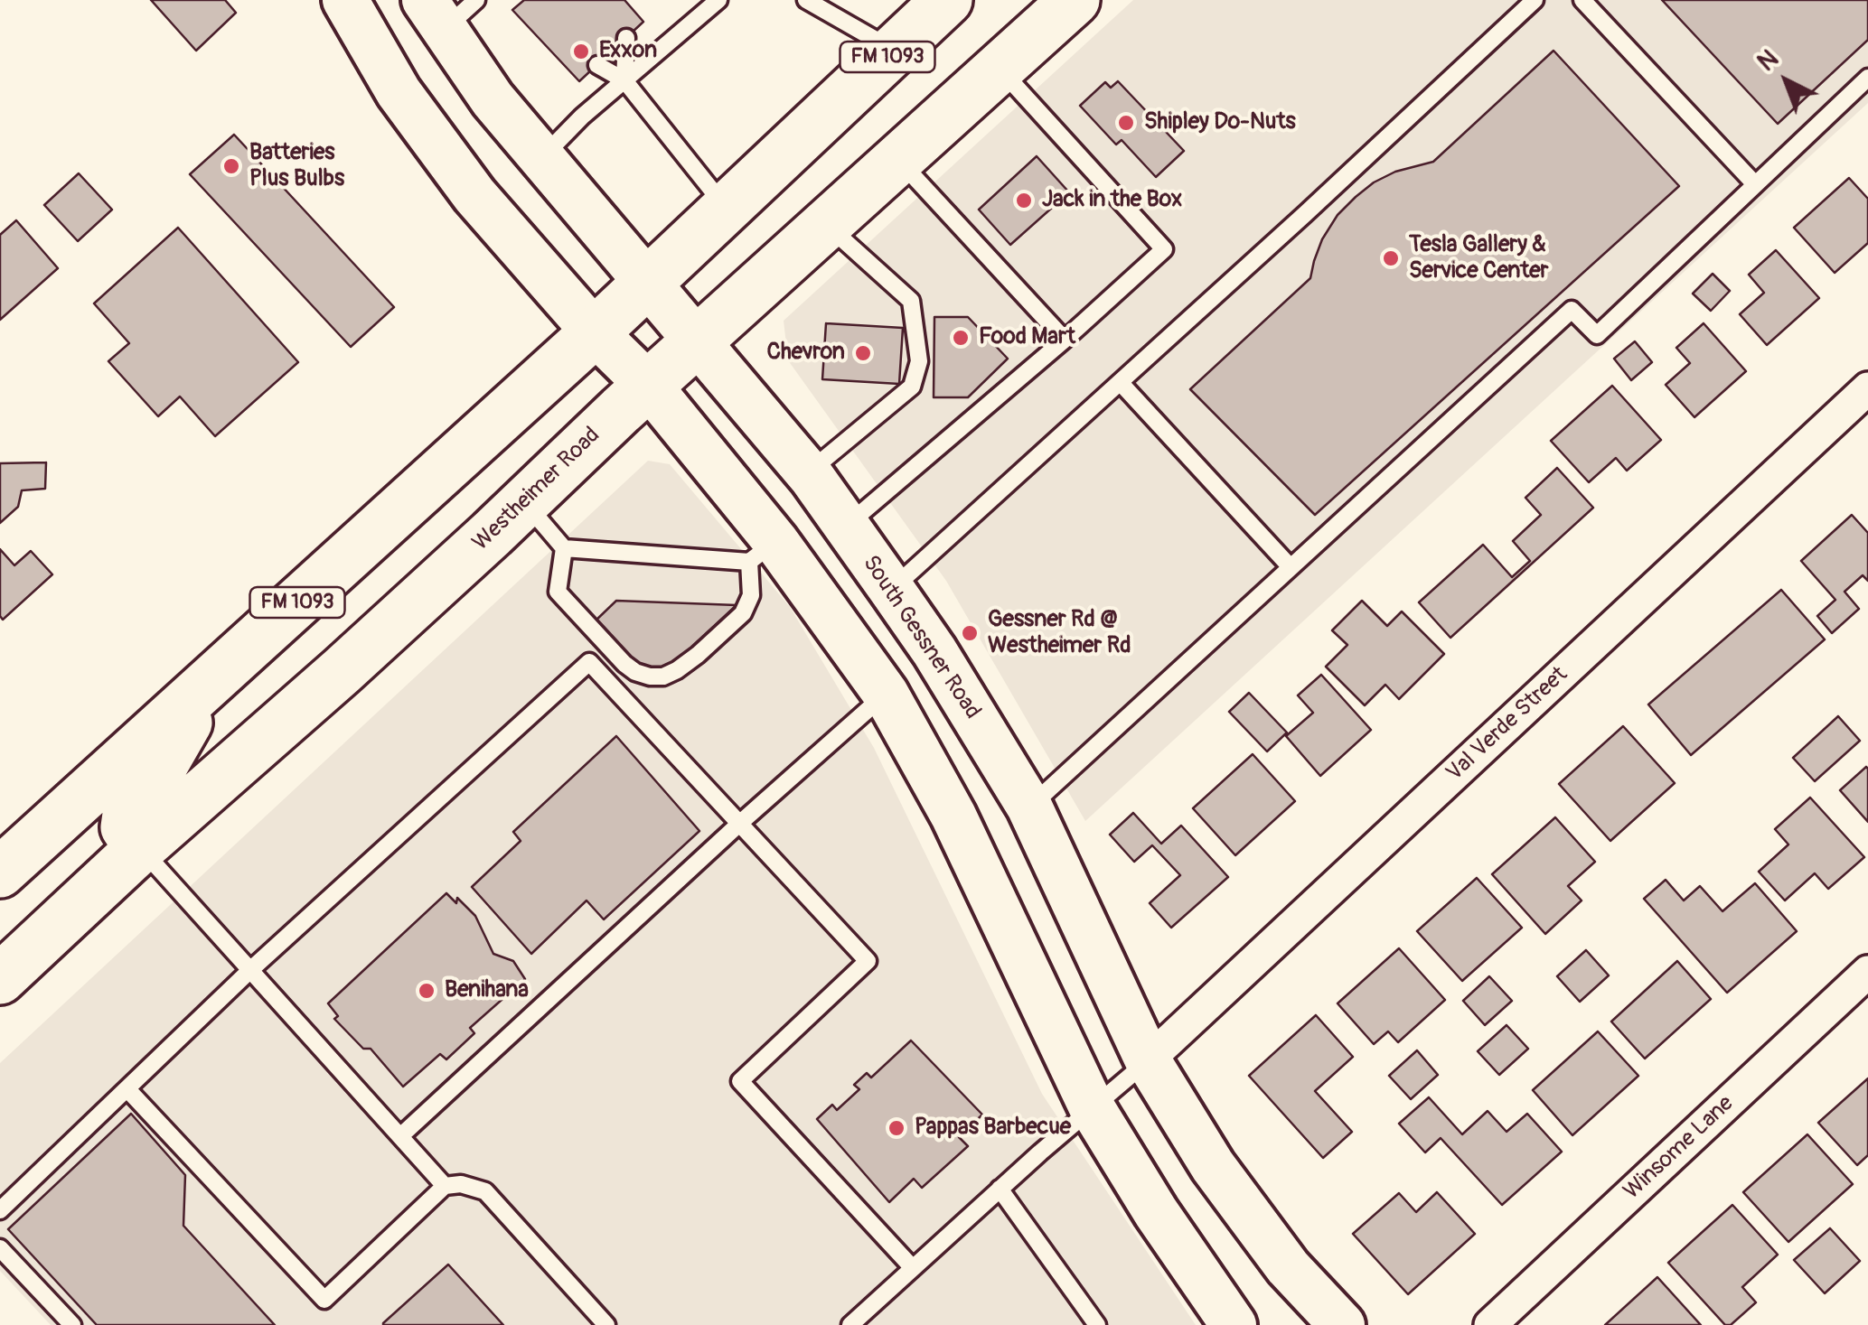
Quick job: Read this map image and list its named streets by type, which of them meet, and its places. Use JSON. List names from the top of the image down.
{
  "streets": {
    "main road": ["FM 1093", "Westheimer Road", "South Gessner Road"],
    "street": ["Val Verde Street", "Winsome Lane"]
  },
  "crossings": [
    ["FM 1093", "South Gessner Road"],
    ["Westheimer Road", "South Gessner Road"],
    ["South Gessner Road", "Val Verde Street"]
  ],
  "places": [
    "Exxon",
    "Shipley Do-Nuts",
    "Batteries Plus Bulbs",
    "Jack in the Box",
    "Tesla Gallery & Service Center",
    "Food Mart",
    "Chevron",
    "Gessner Rd @ Westheimer Rd",
    "Benihana",
    "Pappas Barbecue"
  ],
  "north": "top left"
}
